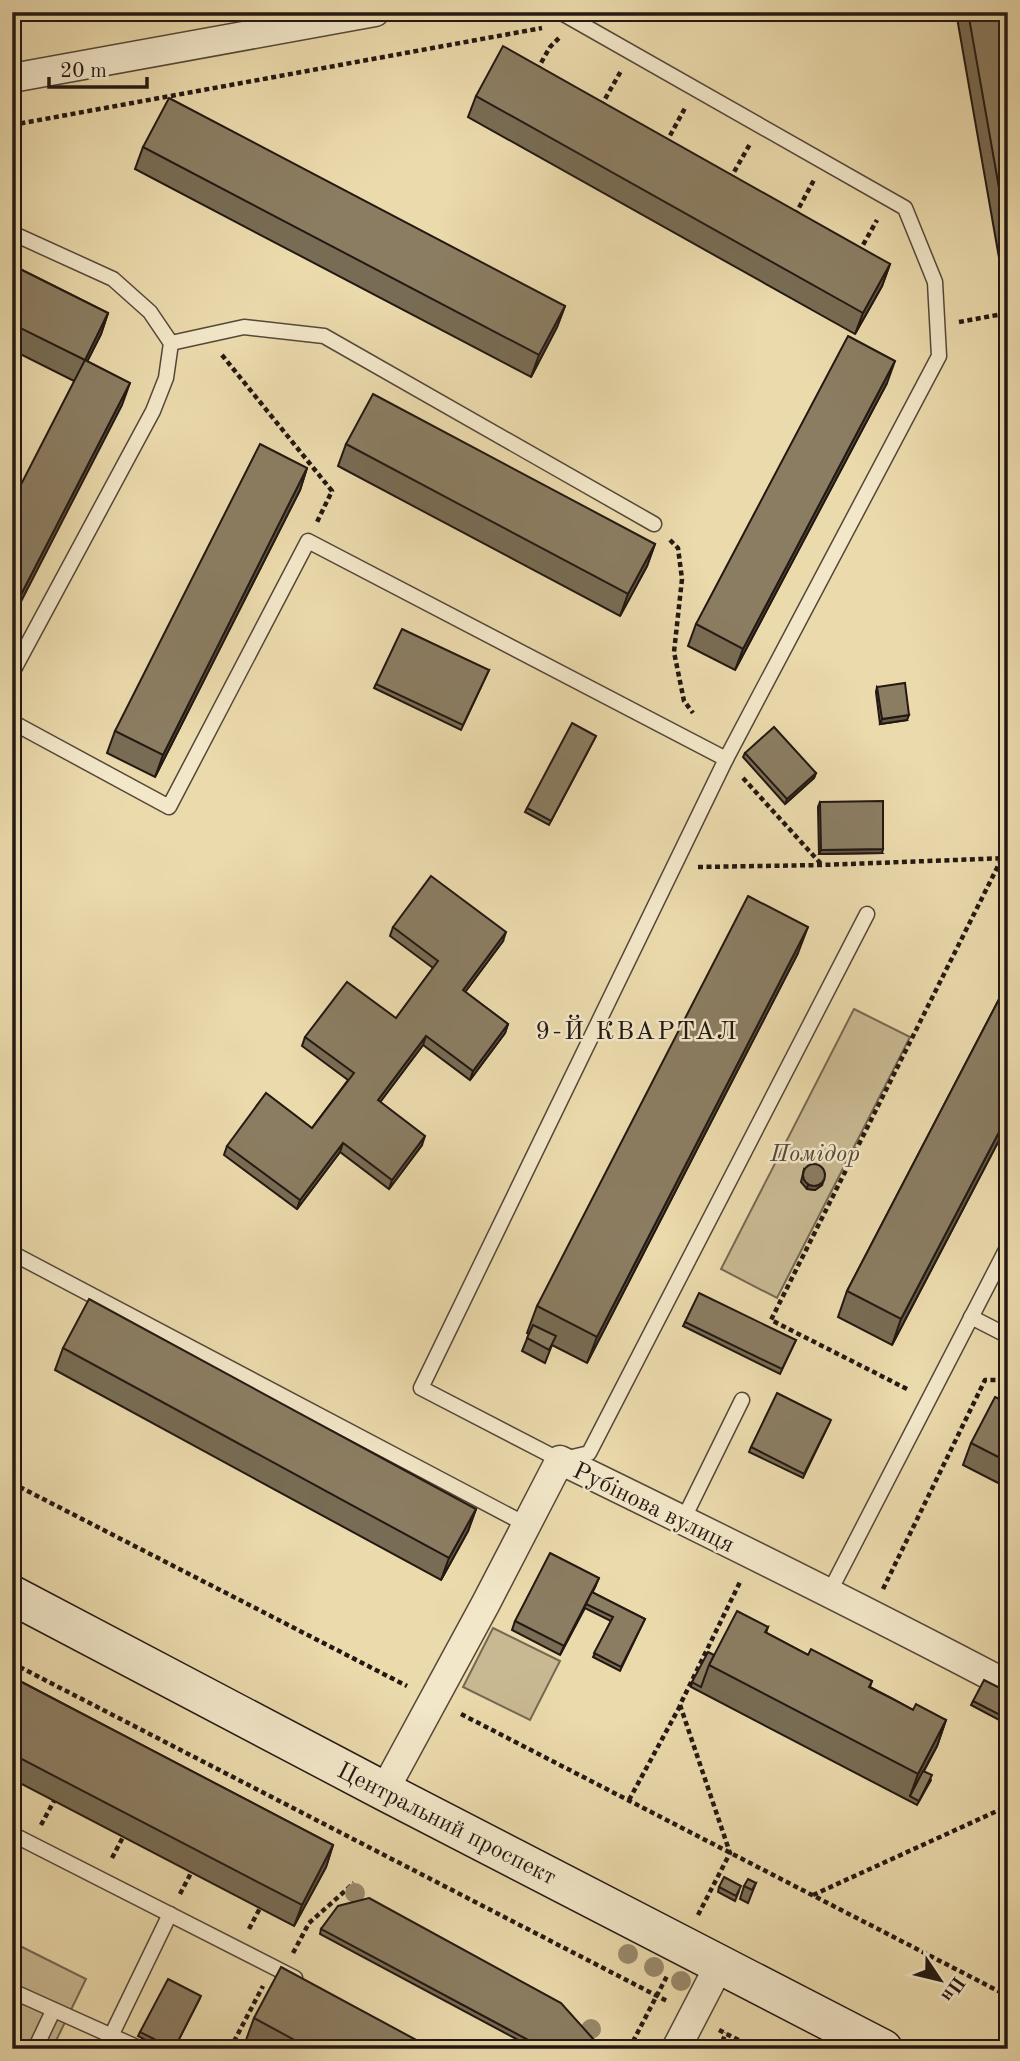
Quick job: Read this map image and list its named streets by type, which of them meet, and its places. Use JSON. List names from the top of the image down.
{
  "streets": {
    "main road": ["Центральний проспект"],
    "street": ["Рубінова вулиця"]
  },
  "crossings": [
    ["Рубінова вулиця", "Центральний проспект"]
  ],
  "districts": ["9-Й КВАРТАЛ"],
  "parks": ["Помідор"],
  "scale_bar": "20 m",
  "north": "bottom right"
}
